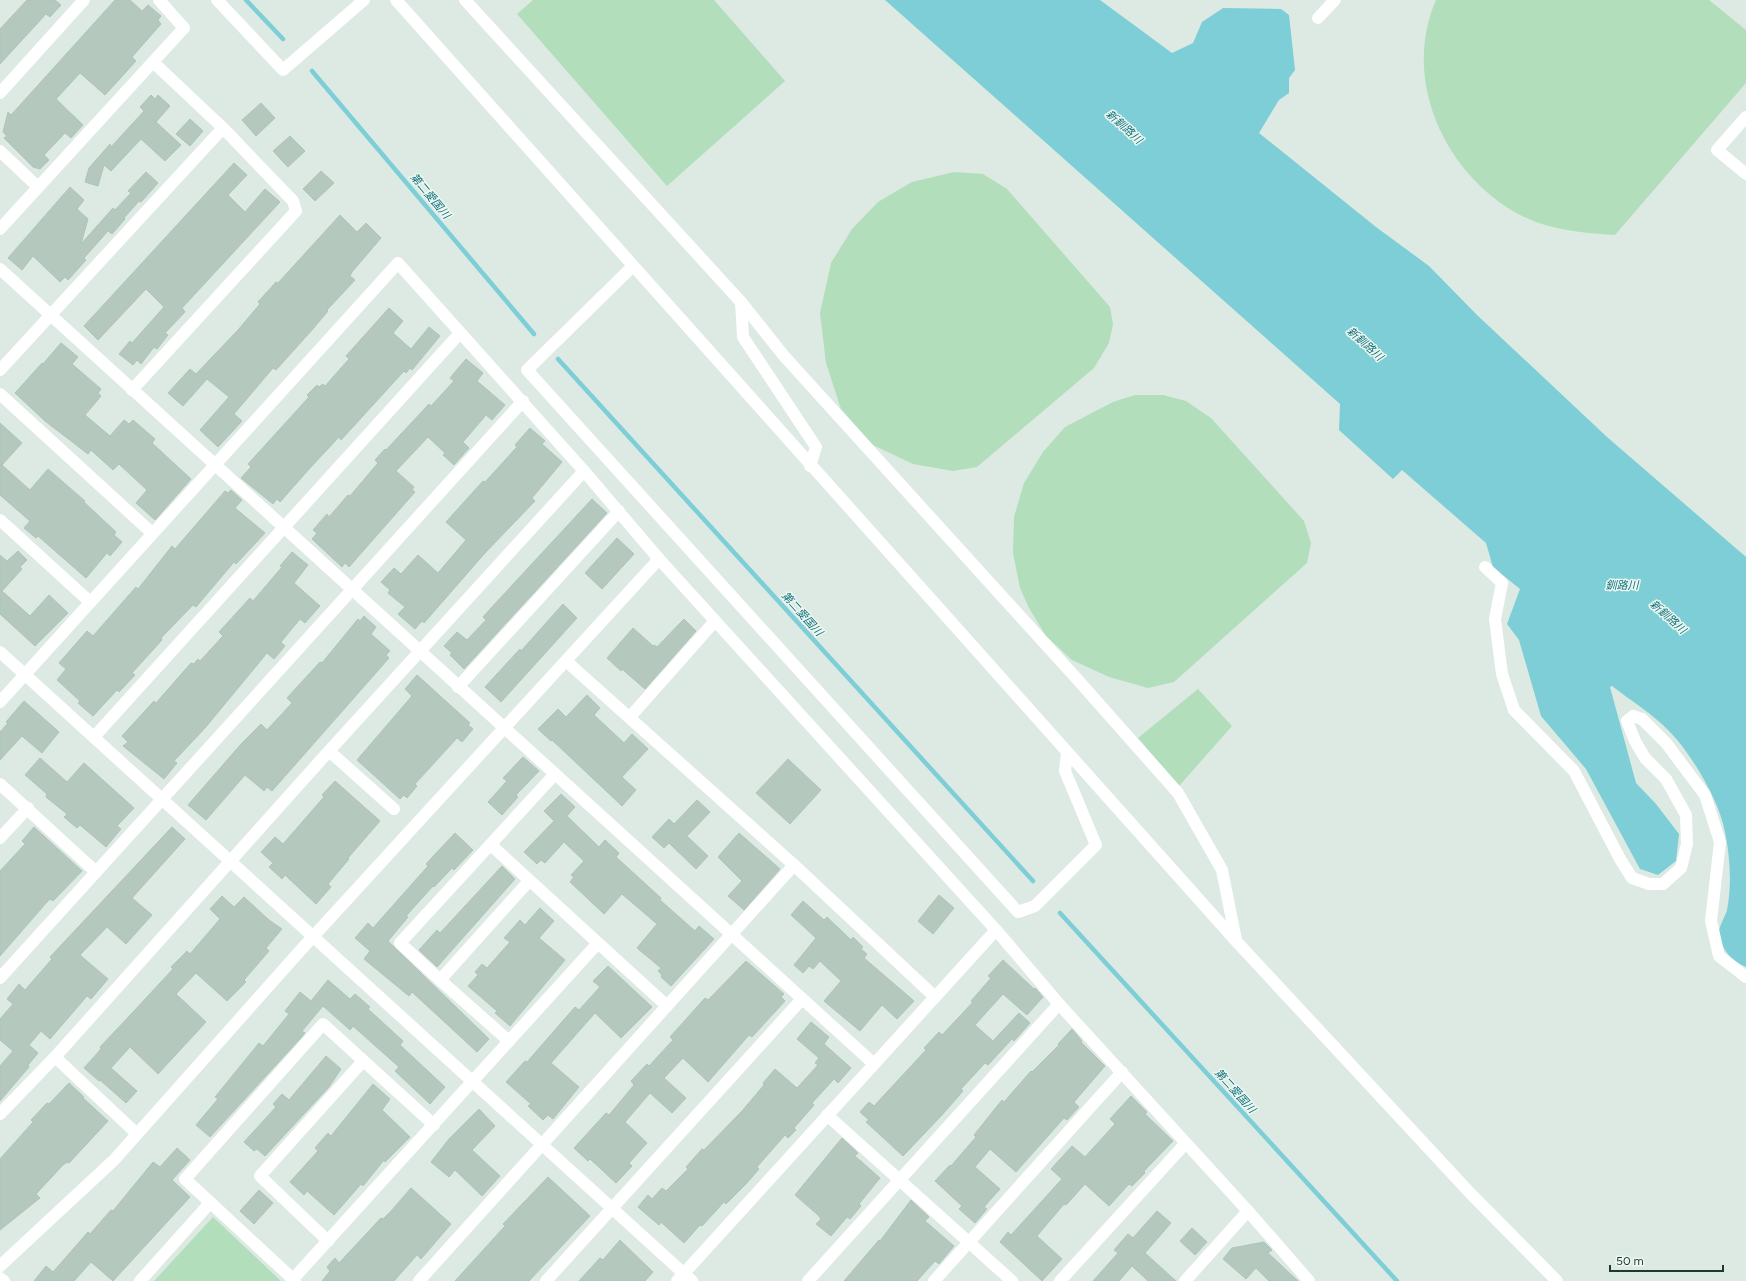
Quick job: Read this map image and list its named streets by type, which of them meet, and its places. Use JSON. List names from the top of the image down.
{
  "water": ["新釧路川", "第二愛国川", "釧路川"],
  "scale_bar": "50 m"
}
